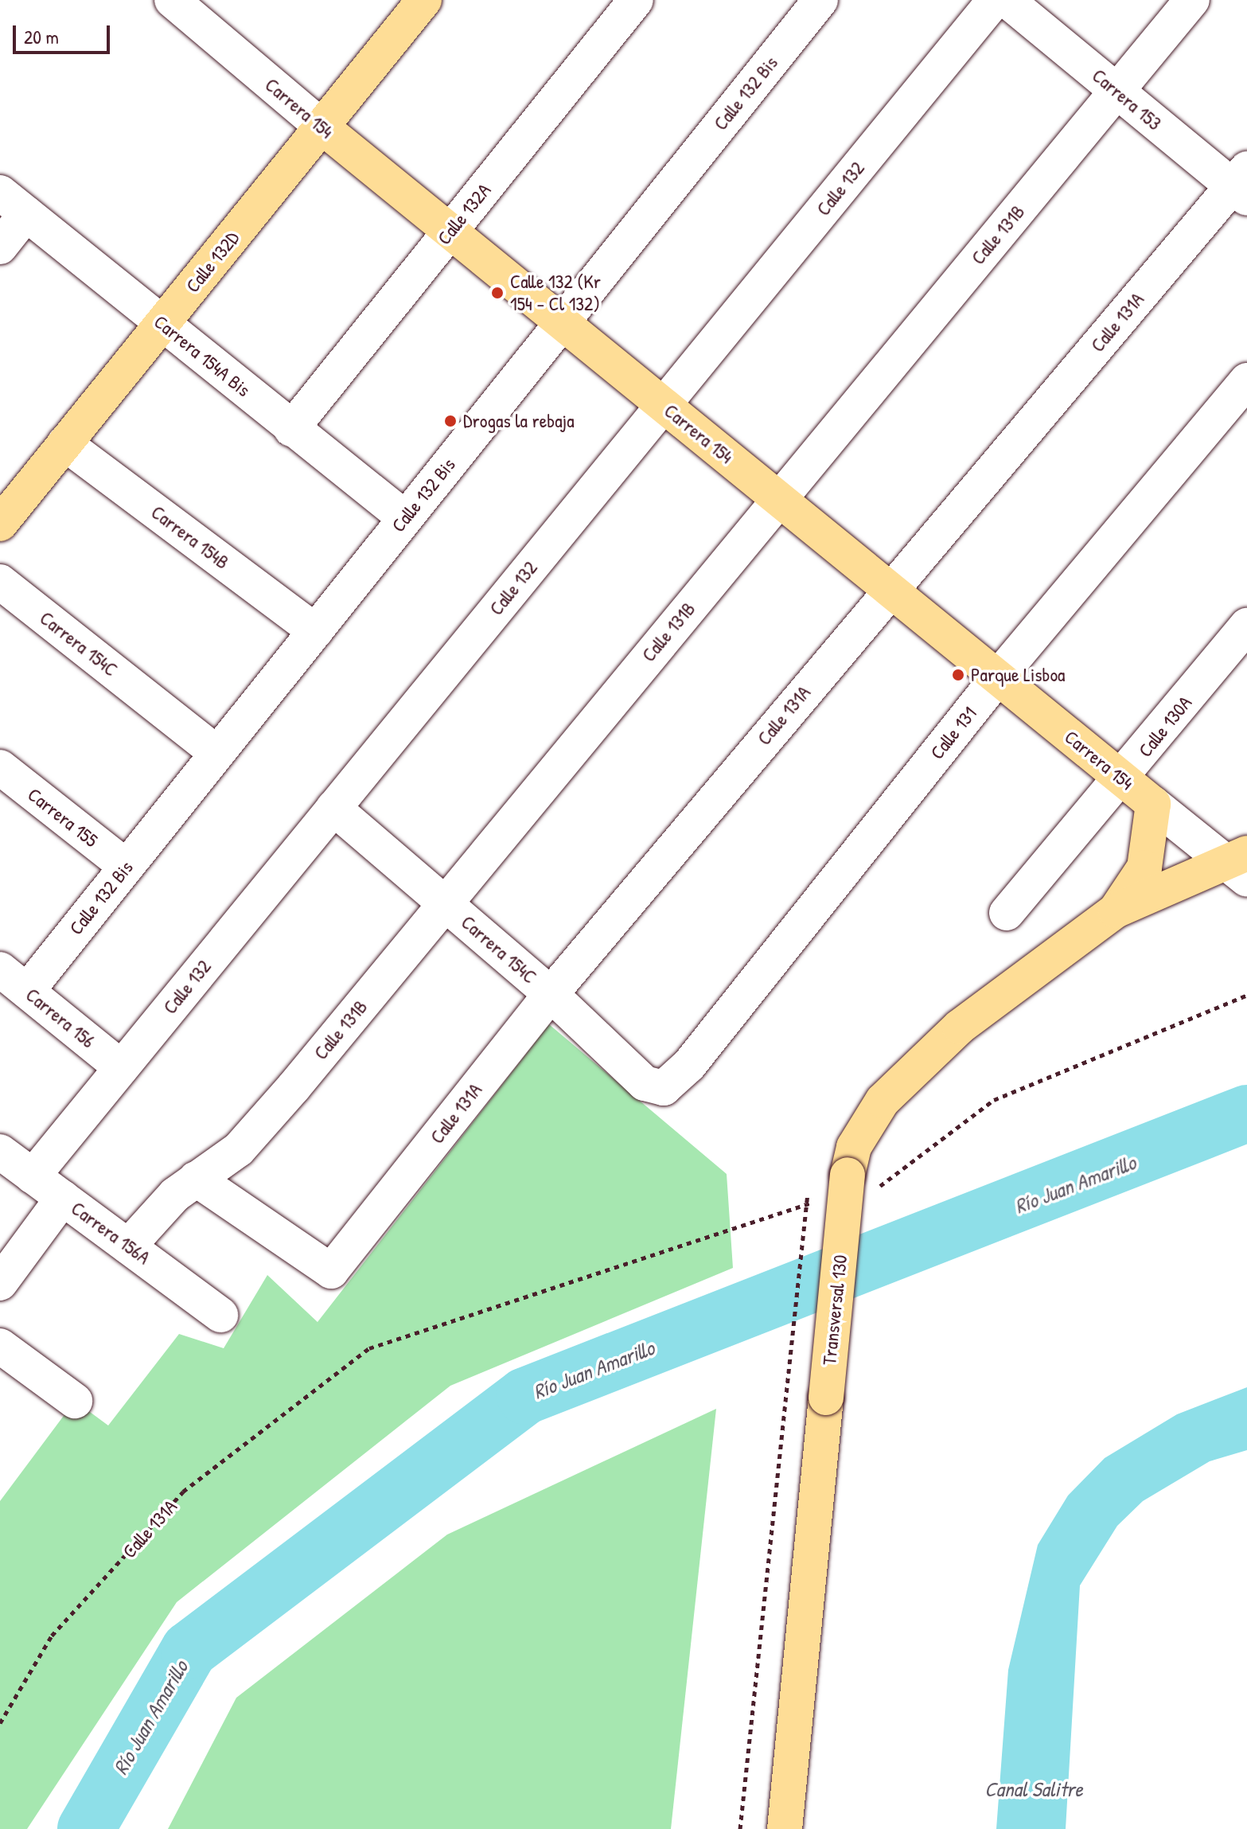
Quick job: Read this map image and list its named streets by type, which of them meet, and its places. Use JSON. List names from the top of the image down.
{
  "streets": {
    "main road": ["Carrera 154", "Calle 132D", "Transversal 130"],
    "street": [
      "Calle 132 Bis",
      "Carrera 153",
      "Calle 132",
      "Calle 132A",
      "Calle 131B",
      "Calle 131A",
      "Carrera 154A Bis",
      "Carrera 154B",
      "Carrera 154C",
      "Calle 130A",
      "Calle 131",
      "Carrera 155",
      "Carrera 156",
      "Carrera 156A"
    ]
  },
  "crossings": [
    ["Calle 132 Bis", "Carrera 154"],
    ["Calle 132 Bis", "Carrera 154A Bis"],
    ["Calle 132 Bis", "Carrera 154B"],
    ["Calle 132 Bis", "Carrera 154C"],
    ["Calle 132 Bis", "Carrera 155"],
    ["Calle 132 Bis", "Carrera 156"],
    ["Carrera 153", "Calle 131B"],
    ["Carrera 153", "Calle 131A"],
    ["Carrera 154", "Calle 132"],
    ["Carrera 154", "Calle 132A"],
    ["Carrera 154", "Calle 131B"],
    ["Carrera 154", "Calle 132D"],
    ["Carrera 154", "Calle 131A"],
    ["Carrera 154", "Calle 130A"],
    ["Carrera 154", "Calle 131"],
    ["Carrera 154", "Transversal 130"],
    ["Calle 132", "Carrera 154C"],
    ["Calle 132", "Carrera 156"],
    ["Calle 132", "Carrera 156A"],
    ["Calle 132A", "Carrera 154A Bis"],
    ["Calle 131B", "Calle 131A"],
    ["Calle 131B", "Carrera 154C"],
    ["Calle 131B", "Carrera 156A"],
    ["Calle 132D", "Carrera 154A Bis"],
    ["Calle 132D", "Carrera 154B"],
    ["Calle 131A", "Carrera 154C"],
    ["Carrera 154C", "Calle 131"]
  ],
  "water": ["Río Juan Amarillo", "Canal Salitre"],
  "places": ["Calle 132 (Kr 154 - Cl 132)", "Drogas la rebaja", "Parque Lisboa"],
  "scale_bar": "20 m"
}
